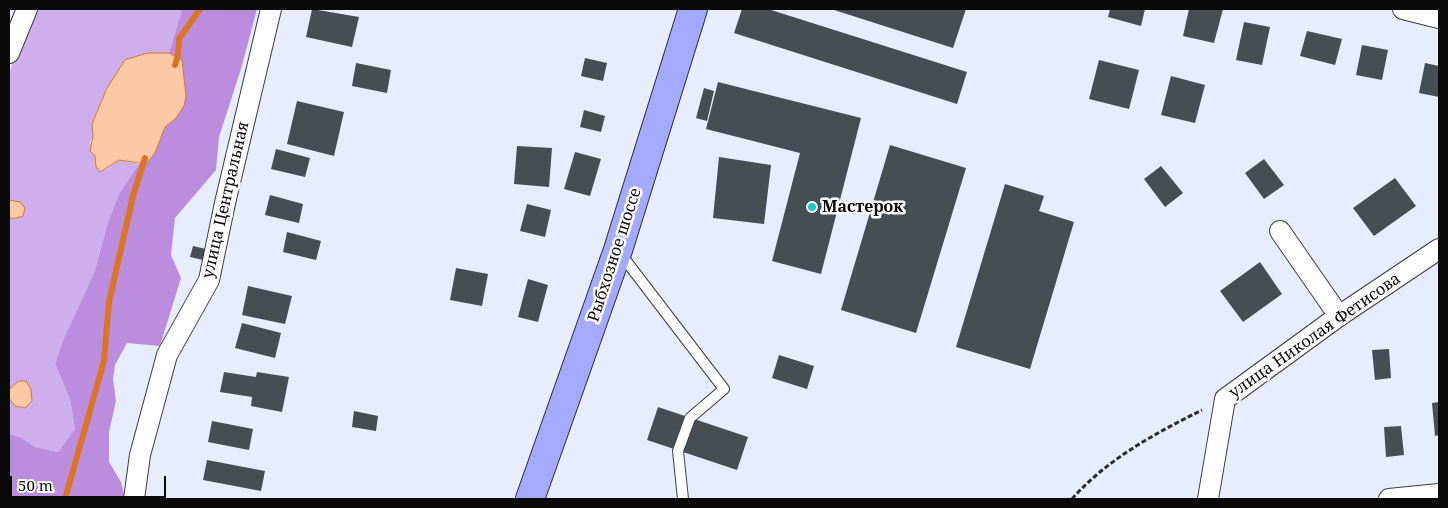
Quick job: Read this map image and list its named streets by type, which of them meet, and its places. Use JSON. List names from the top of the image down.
{
  "streets": {
    "main road": ["Рыбхозное шоссе"],
    "street": ["улица Центральная", "улица Николая Фетисова"]
  },
  "places": ["Мастерок"],
  "scale_bar": "50 m"
}
